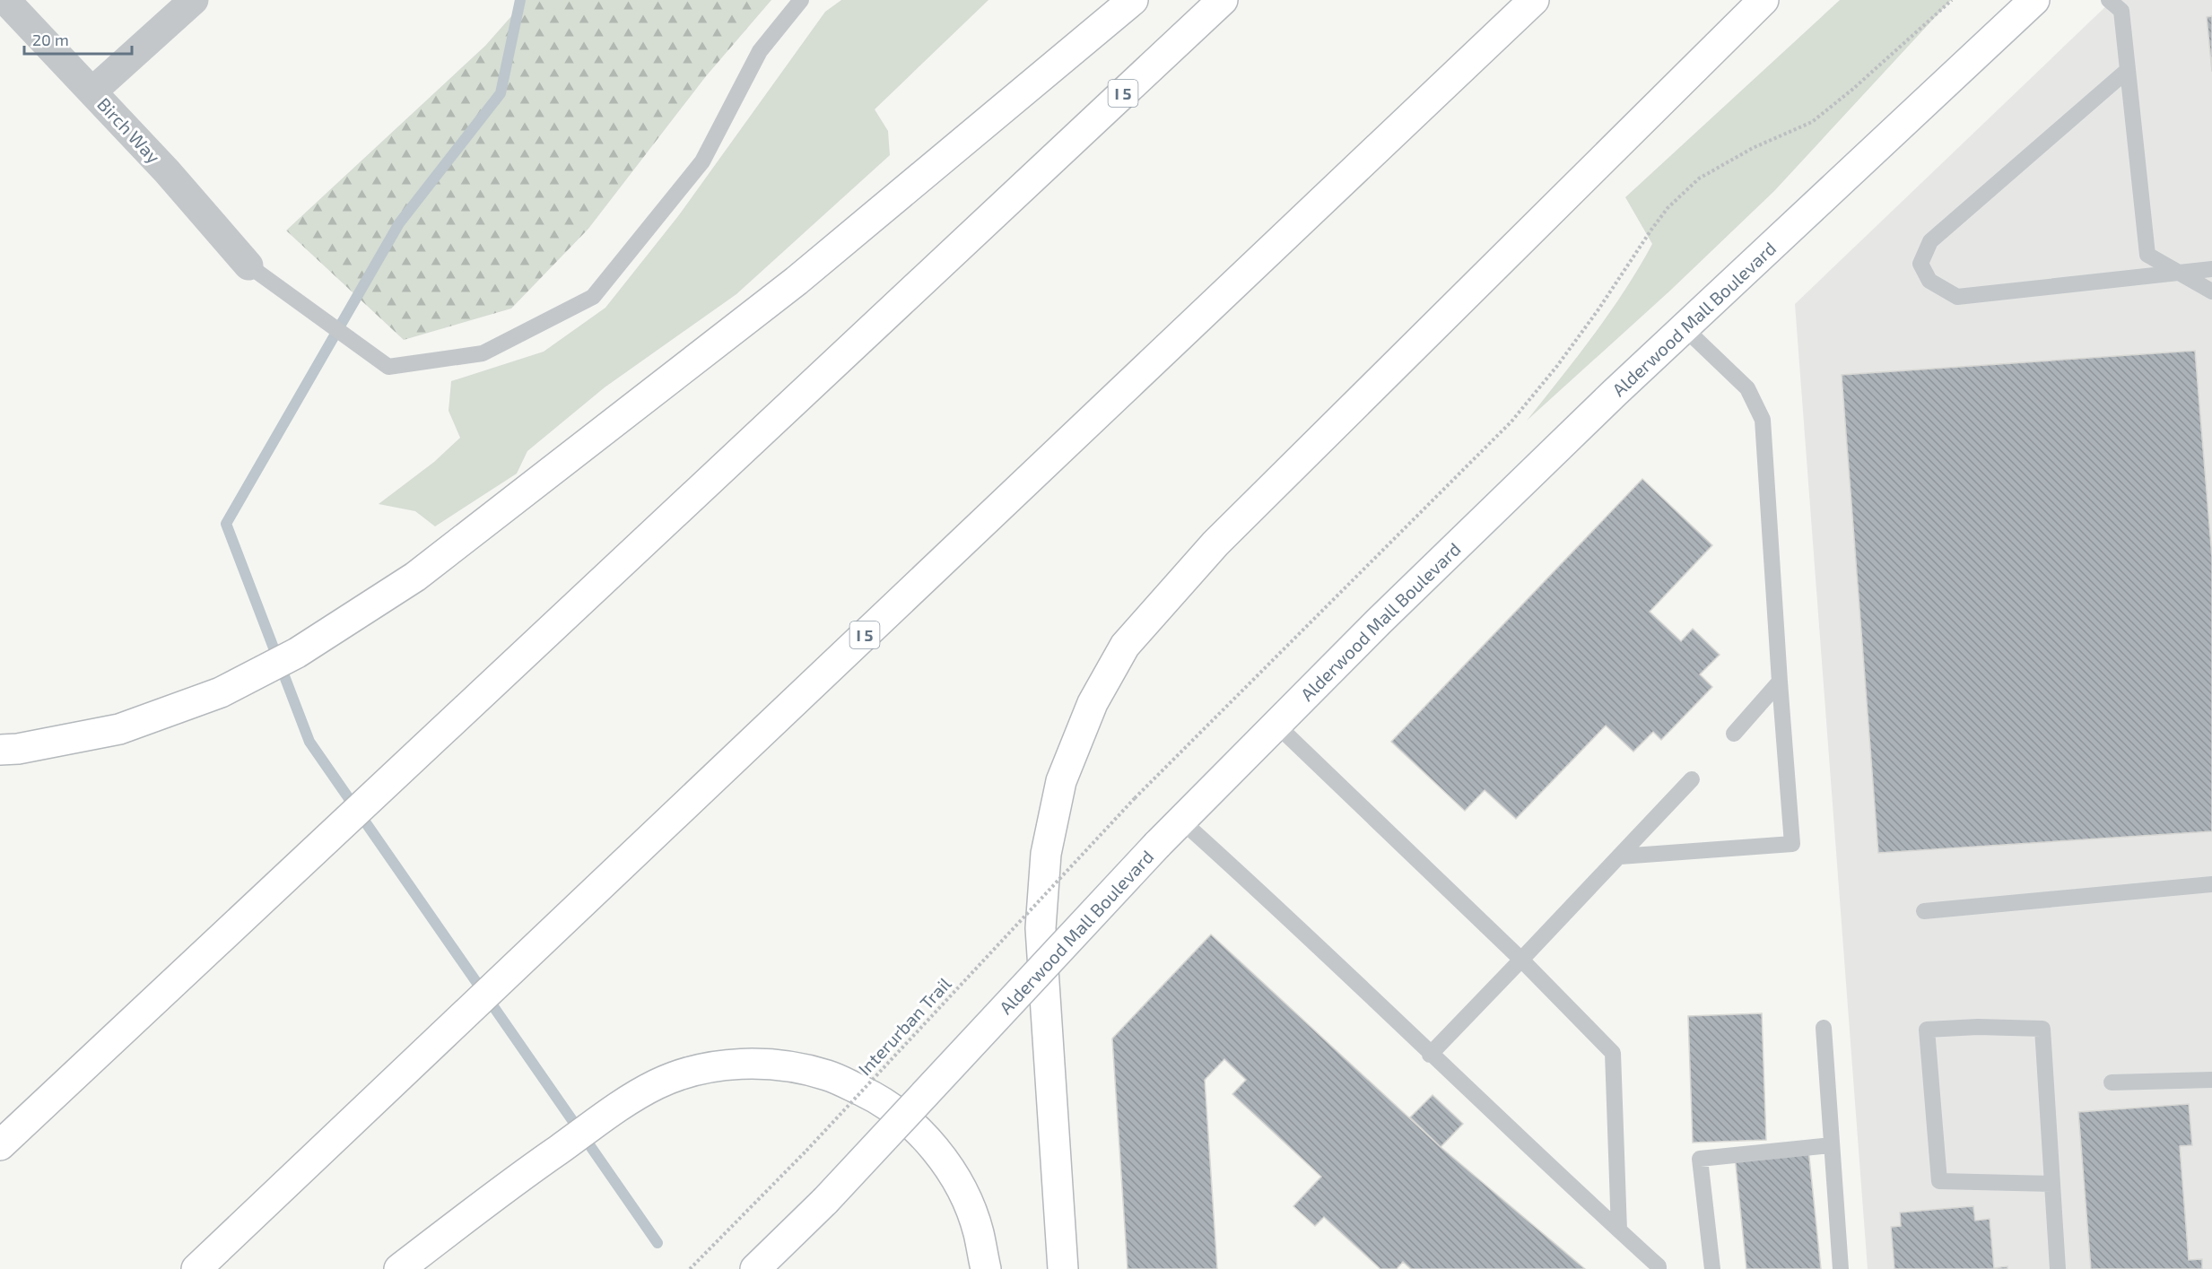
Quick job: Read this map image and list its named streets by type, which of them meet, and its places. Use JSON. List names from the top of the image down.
{
  "streets": {
    "main road": ["I 5", "Alderwood Mall Boulevard"],
    "street": ["Birch Way"],
    "path": ["Interurban Trail"]
  },
  "scale_bar": "20 m"
}
